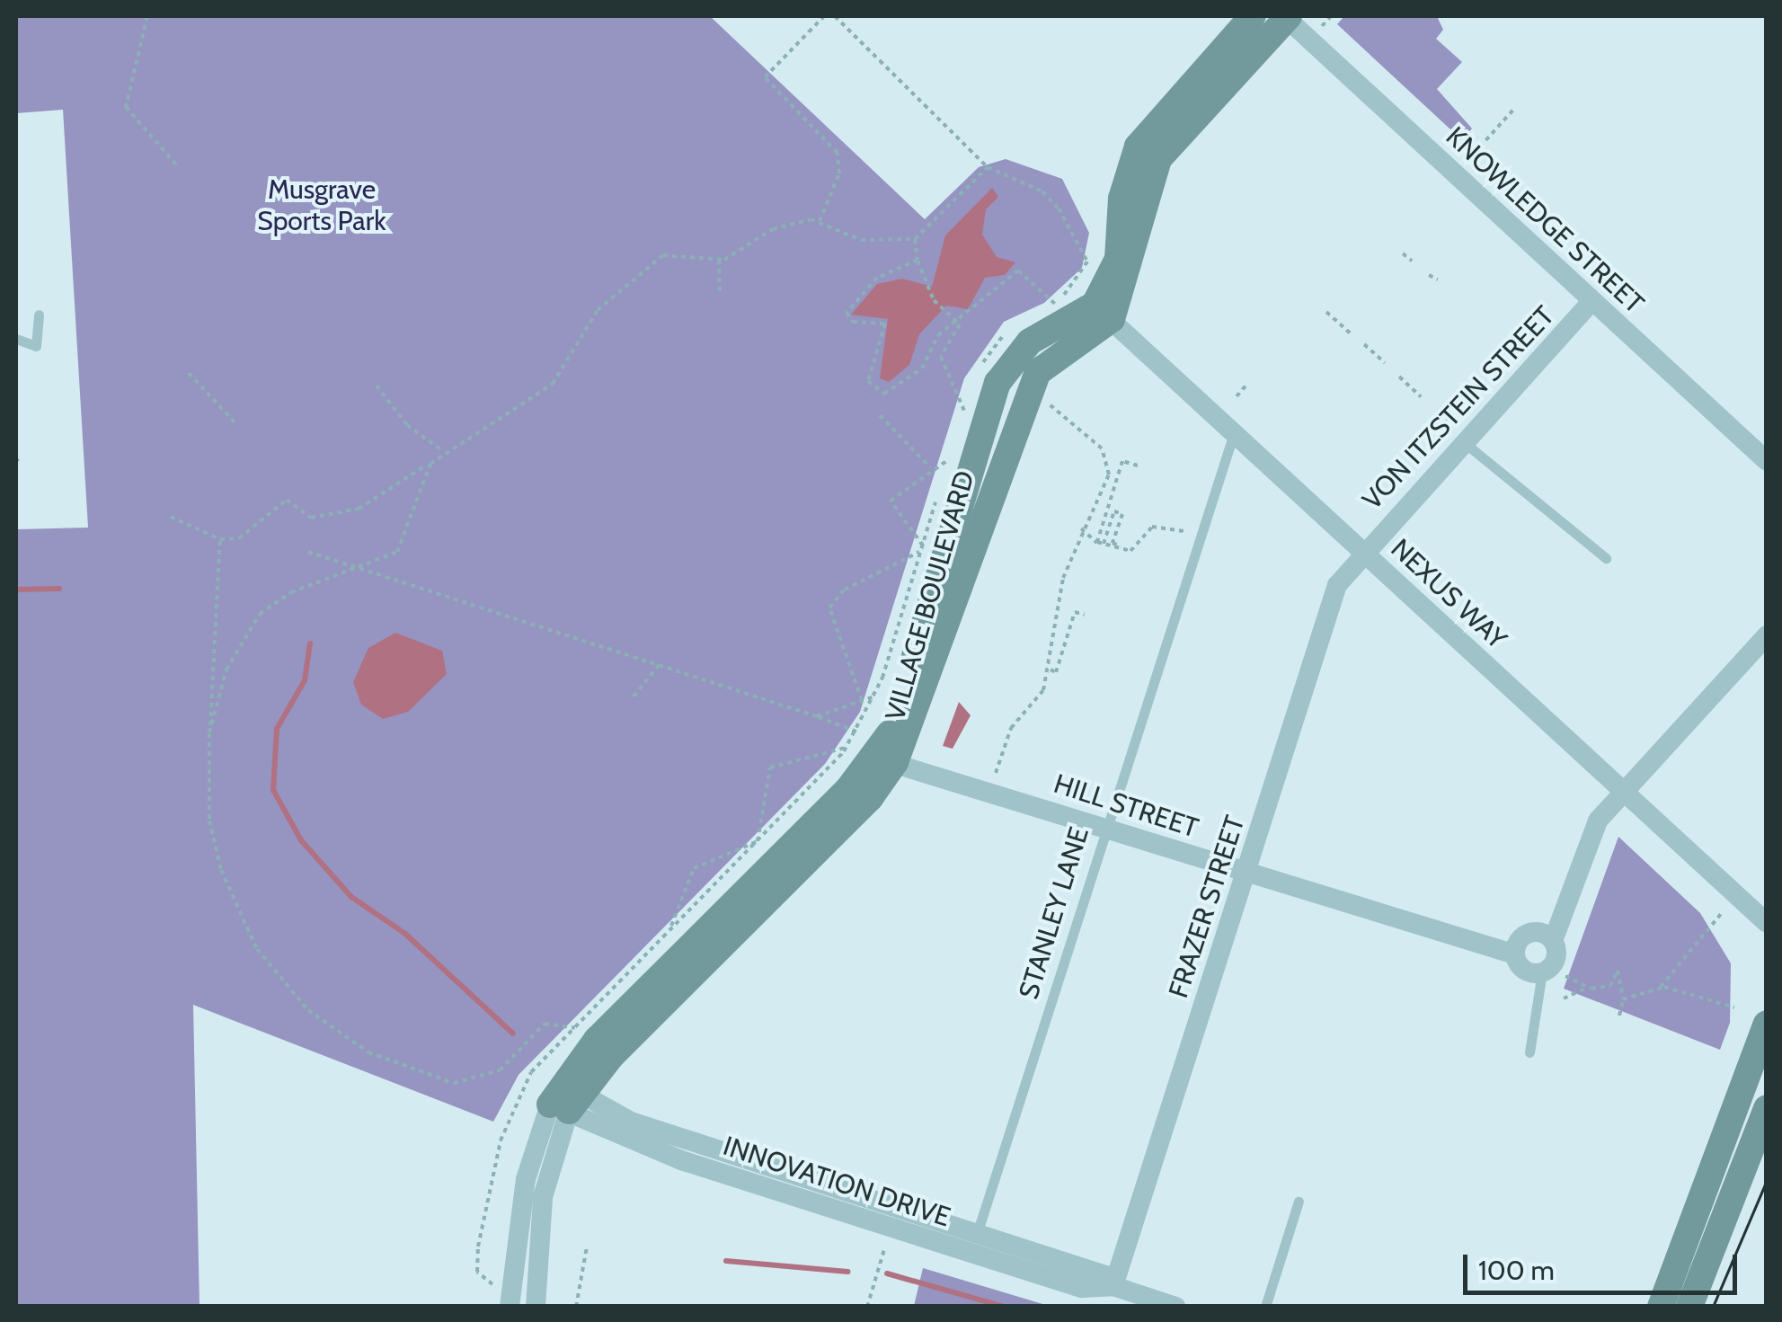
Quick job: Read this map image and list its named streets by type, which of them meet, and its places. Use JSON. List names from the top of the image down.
{
  "streets": {
    "street": [
      "KNOWLEDGE STREET",
      "VON ITZSTEIN STREET",
      "NEXUS WAY",
      "VILLAGE BOULEVARD",
      "HILL STREET",
      "FRAZER STREET",
      "INNOVATION DRIVE"
    ],
    "lane": ["STANLEY LANE"]
  },
  "crossings": [
    ["KNOWLEDGE STREET", "VON ITZSTEIN STREET"],
    ["VON ITZSTEIN STREET", "NEXUS WAY"],
    ["VON ITZSTEIN STREET", "FRAZER STREET"],
    ["NEXUS WAY", "VILLAGE BOULEVARD"],
    ["NEXUS WAY", "FRAZER STREET"],
    ["NEXUS WAY", "STANLEY LANE"],
    ["VILLAGE BOULEVARD", "HILL STREET"],
    ["VILLAGE BOULEVARD", "INNOVATION DRIVE"],
    ["HILL STREET", "FRAZER STREET"],
    ["HILL STREET", "STANLEY LANE"],
    ["FRAZER STREET", "INNOVATION DRIVE"],
    ["STANLEY LANE", "INNOVATION DRIVE"]
  ],
  "parks": ["Musgrave Sports Park"],
  "scale_bar": "100 m"
}
